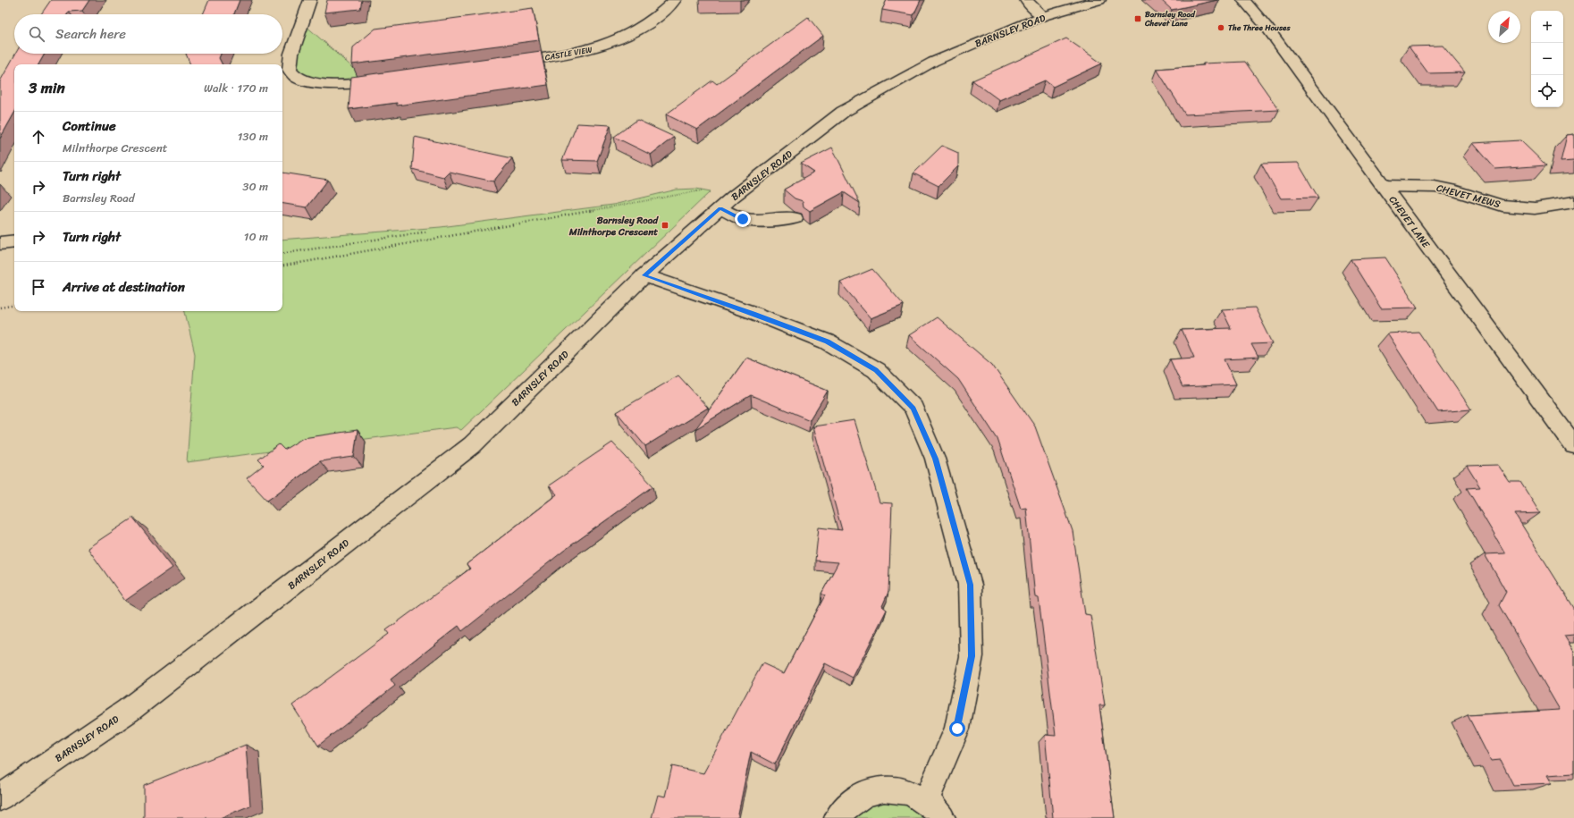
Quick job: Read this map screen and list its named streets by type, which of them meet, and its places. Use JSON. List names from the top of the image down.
{
  "streets": {
    "main road": [
      "BARNSLEY ROAD",
      "CASTLE VIEW",
      "CHEVET MEWS",
      "CHEVET LANE"
    ]
  },
  "crossings": [
    ["CHEVET MEWS", "CHEVET LANE"]
  ],
  "places": {
    "transit": ["Barnsley Road Chevet Lane", "Barnsley Road Milnthorpe Crescent"],
    "other": ["The Three Houses"]
  },
  "north": "top right",
  "page": {
    "map_buttons": ["+", "−"],
    "search": "Search here",
    "heading": ["3 min", "Walk · 170 m"],
    "list": [
      ["Continue", "Milnthorpe Crescent", "130 m"],
      ["Turn right", "Barnsley Road", "30 m"],
      ["Turn right", "10 m"],
      "Arrive at destination"
    ]
  }
}
